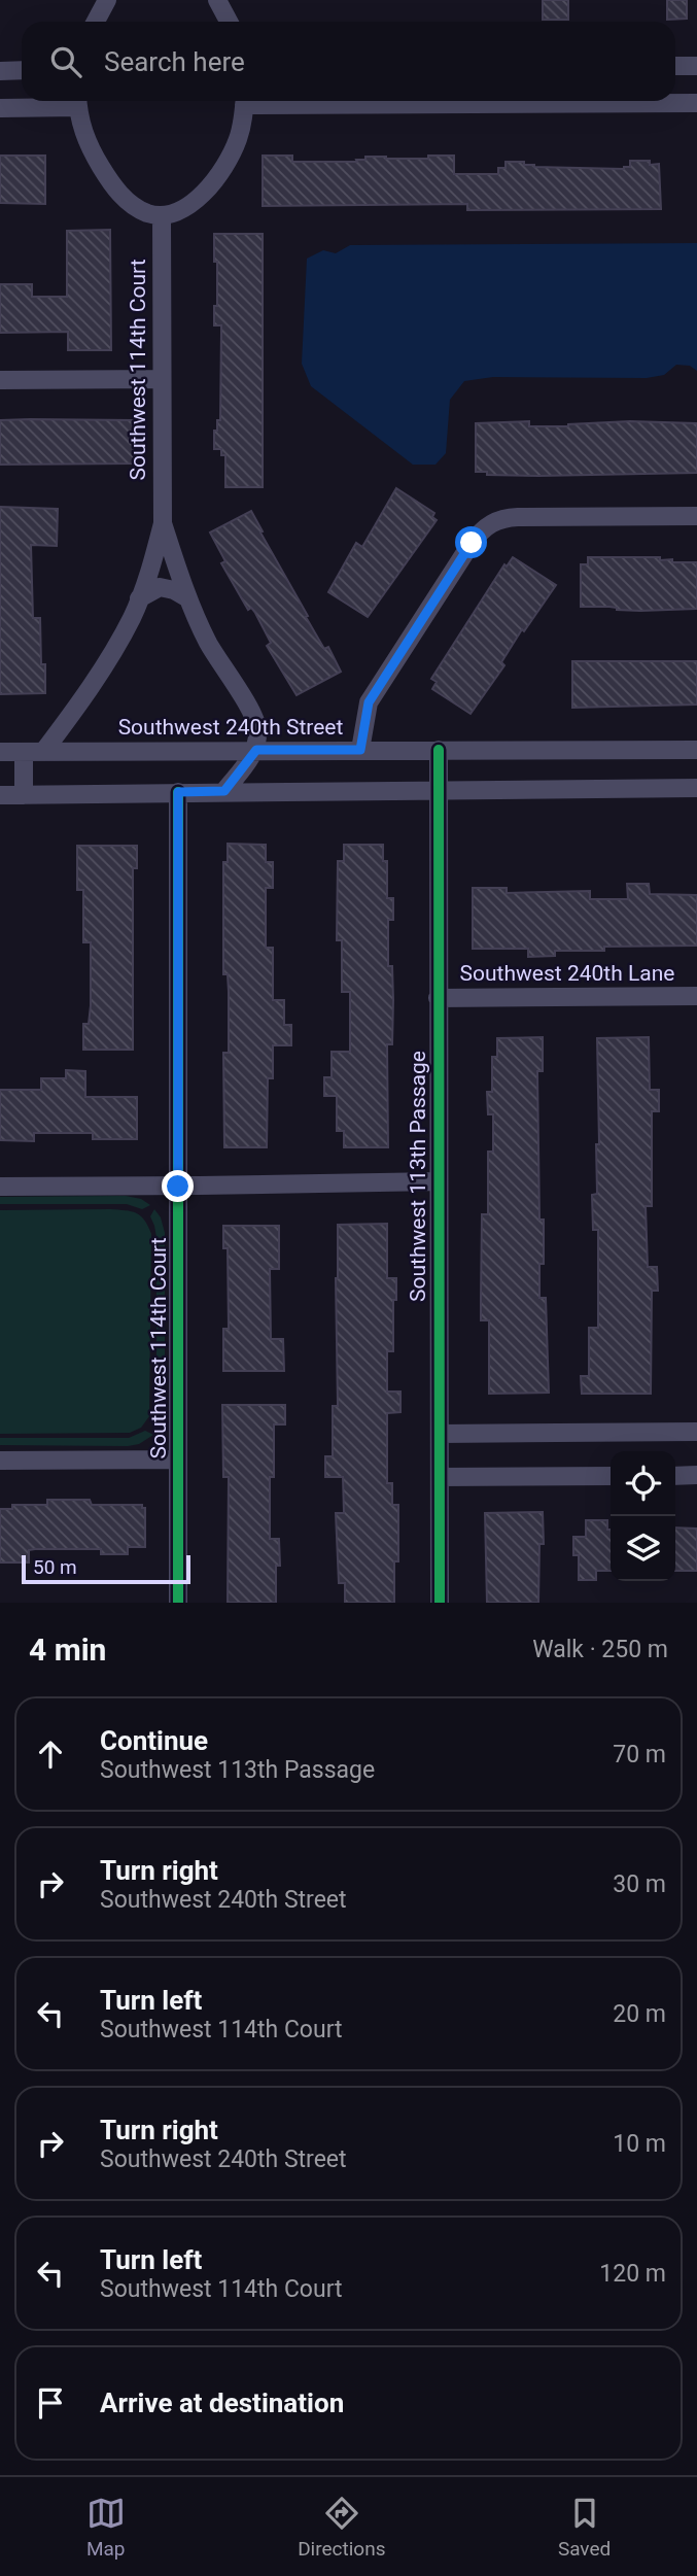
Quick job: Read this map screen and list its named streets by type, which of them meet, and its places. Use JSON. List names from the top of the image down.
{
  "streets": {
    "street": [
      "Southwest 114th Court",
      "Southwest 240th Street",
      "Southwest 240th Lane",
      "Southwest 113th Passage"
    ]
  },
  "crossings": [
    ["Southwest 114th Court", "Southwest 240th Street"],
    ["Southwest 240th Street", "Southwest 113th Passage"],
    ["Southwest 240th Lane", "Southwest 113th Passage"]
  ],
  "scale_bar": "50 m",
  "page": {
    "search": "Search here",
    "scale": "50 m",
    "heading": ["4 min", "Walk · 250 m"],
    "list": [
      ["Continue", "Southwest 113th Passage", "70 m"],
      ["Turn right", "Southwest 240th Street", "30 m"],
      ["Turn left", "Southwest 114th Court", "20 m"],
      ["Turn right", "Southwest 240th Street", "10 m"],
      ["Turn left", "Southwest 114th Court", "120 m"],
      "Arrive at destination"
    ],
    "nav": ["Map", "Directions", "Saved"]
  }
}
